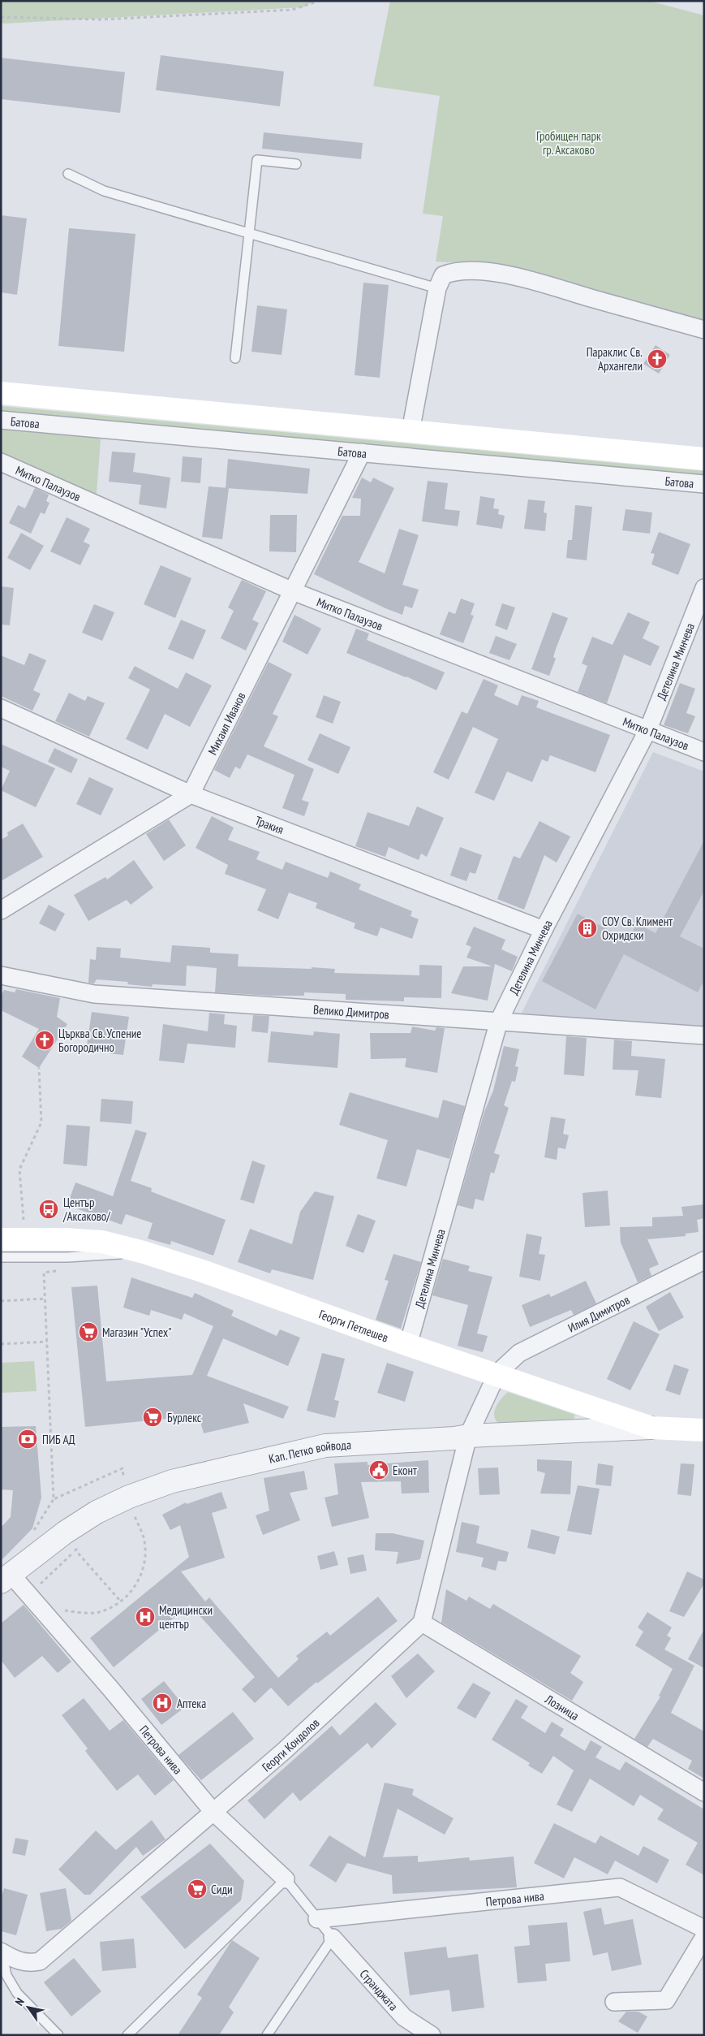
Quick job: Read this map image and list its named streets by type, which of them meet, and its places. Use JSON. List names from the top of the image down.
{
  "streets": {
    "main road": ["Георги Петлешев"],
    "street": [
      "Батова",
      "Митко Палаузов",
      "Детелина Минчева",
      "Михаил Иванов",
      "Тракия",
      "Велико Димитров",
      "Илия Димитров",
      "Кап. Петко войвода",
      "Лозница",
      "Георги Кондолов",
      "Петрова нива",
      "Странджата"
    ]
  },
  "crossings": [
    ["Батова", "Михаил Иванов"],
    ["Митко Палаузов", "Детелина Минчева"],
    ["Митко Палаузов", "Михаил Иванов"],
    ["Детелина Минчева", "Тракия"],
    ["Детелина Минчева", "Велико Димитров"],
    ["Детелина Минчева", "Георги Петлешев"],
    ["Михаил Иванов", "Тракия"],
    ["Илия Димитров", "Георги Петлешев"],
    ["Георги Петлешев", "Кап. Петко войвода"],
    ["Кап. Петко войвода", "Петрова нива"],
    ["Лозница", "Георги Кондолов"],
    ["Георги Кондолов", "Петрова нива"],
    ["Петрова нива", "Странджата"]
  ],
  "parks": ["Гробищен парк гр. Аксаково"],
  "places": {
    "church": ["Параклис Св. Архангели", "Църква Св. Успение Богородично"],
    "building": ["СОУ Св. Климент Охридски"],
    "bus stop": ["Център /Аксаково/"],
    "supermarket": ["Магазин \"Успех\"", "Бурлекс", "Сиди"],
    "bank": ["ПИБ АД"],
    "public building": ["Еконт"],
    "hospital": ["Медицински център", "Аптека"]
  },
  "north": "top left"
}
